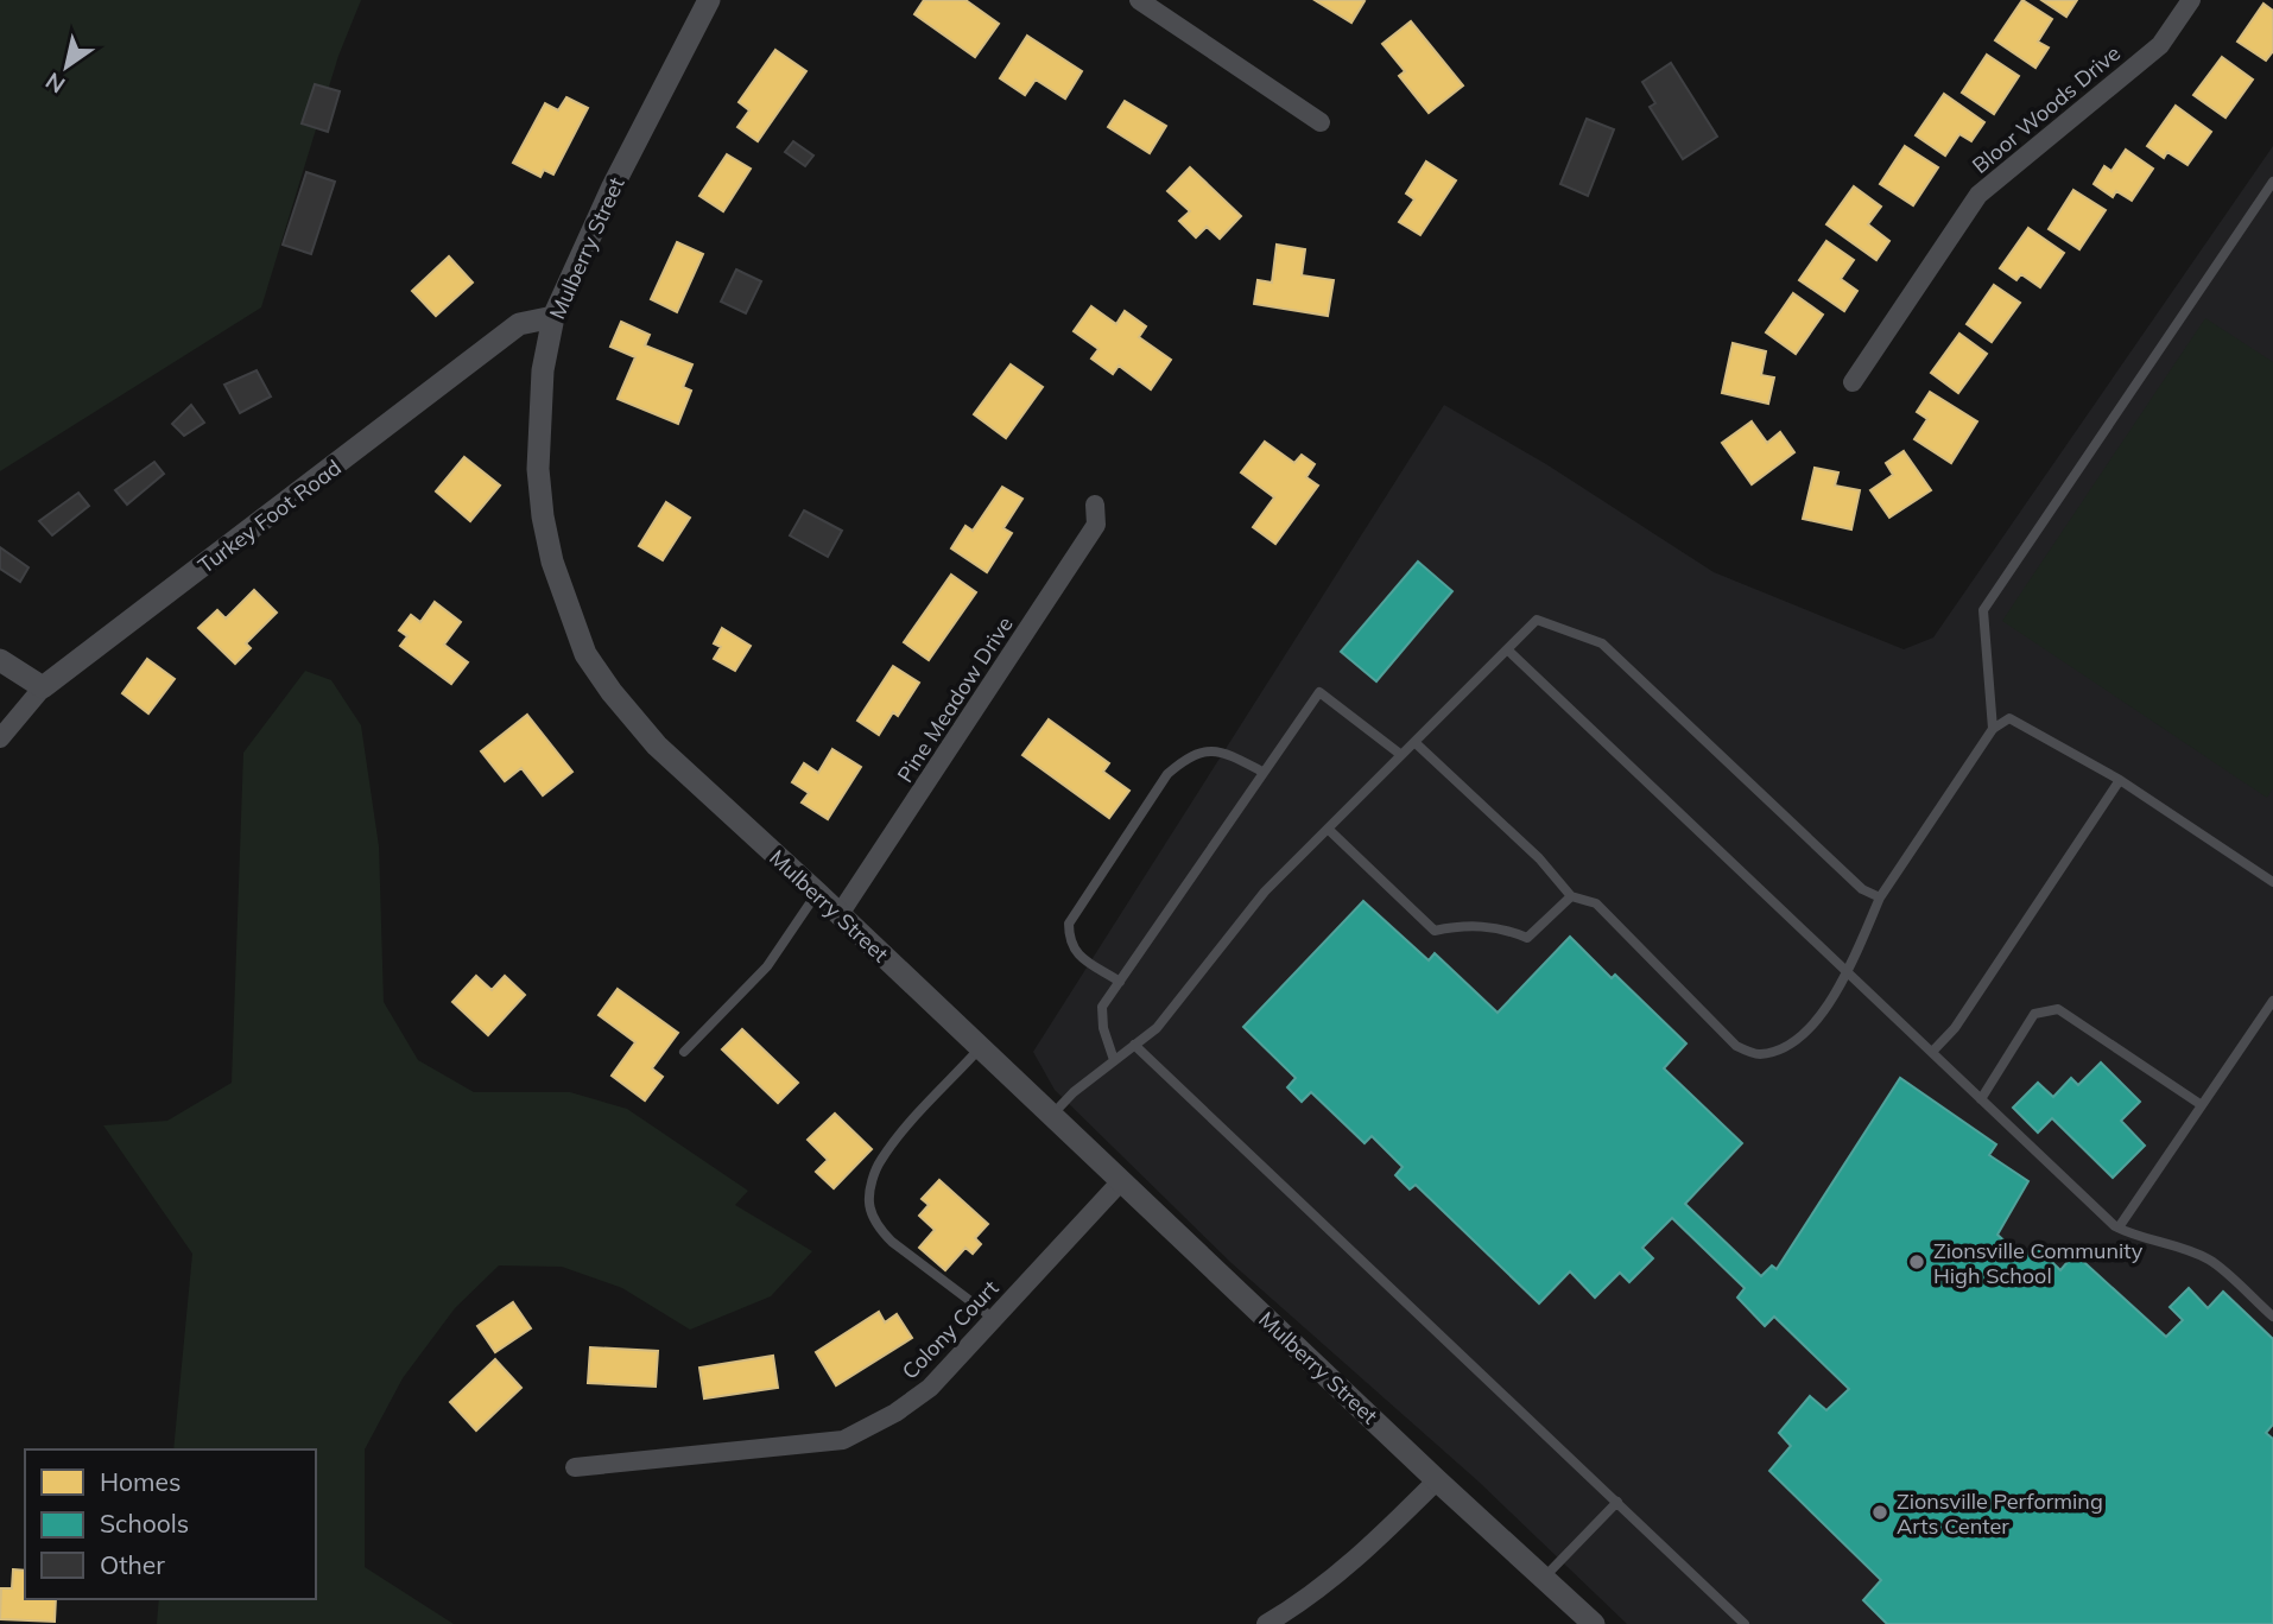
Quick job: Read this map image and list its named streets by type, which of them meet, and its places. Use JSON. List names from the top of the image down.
{
  "streets": {
    "street": [
      "Bloor Woods Drive",
      "Mulberry Street",
      "Turkey Foot Road",
      "Pine Meadow Drive",
      "Colony Court"
    ]
  },
  "crossings": [
    ["Mulberry Street", "Turkey Foot Road"],
    ["Mulberry Street", "Pine Meadow Drive"],
    ["Mulberry Street", "Colony Court"]
  ],
  "places": ["Zionsville Community High School", "Zionsville Performing Arts Center"],
  "legend": ["Homes", "Schools", "Other"],
  "north": "bottom left"
}
